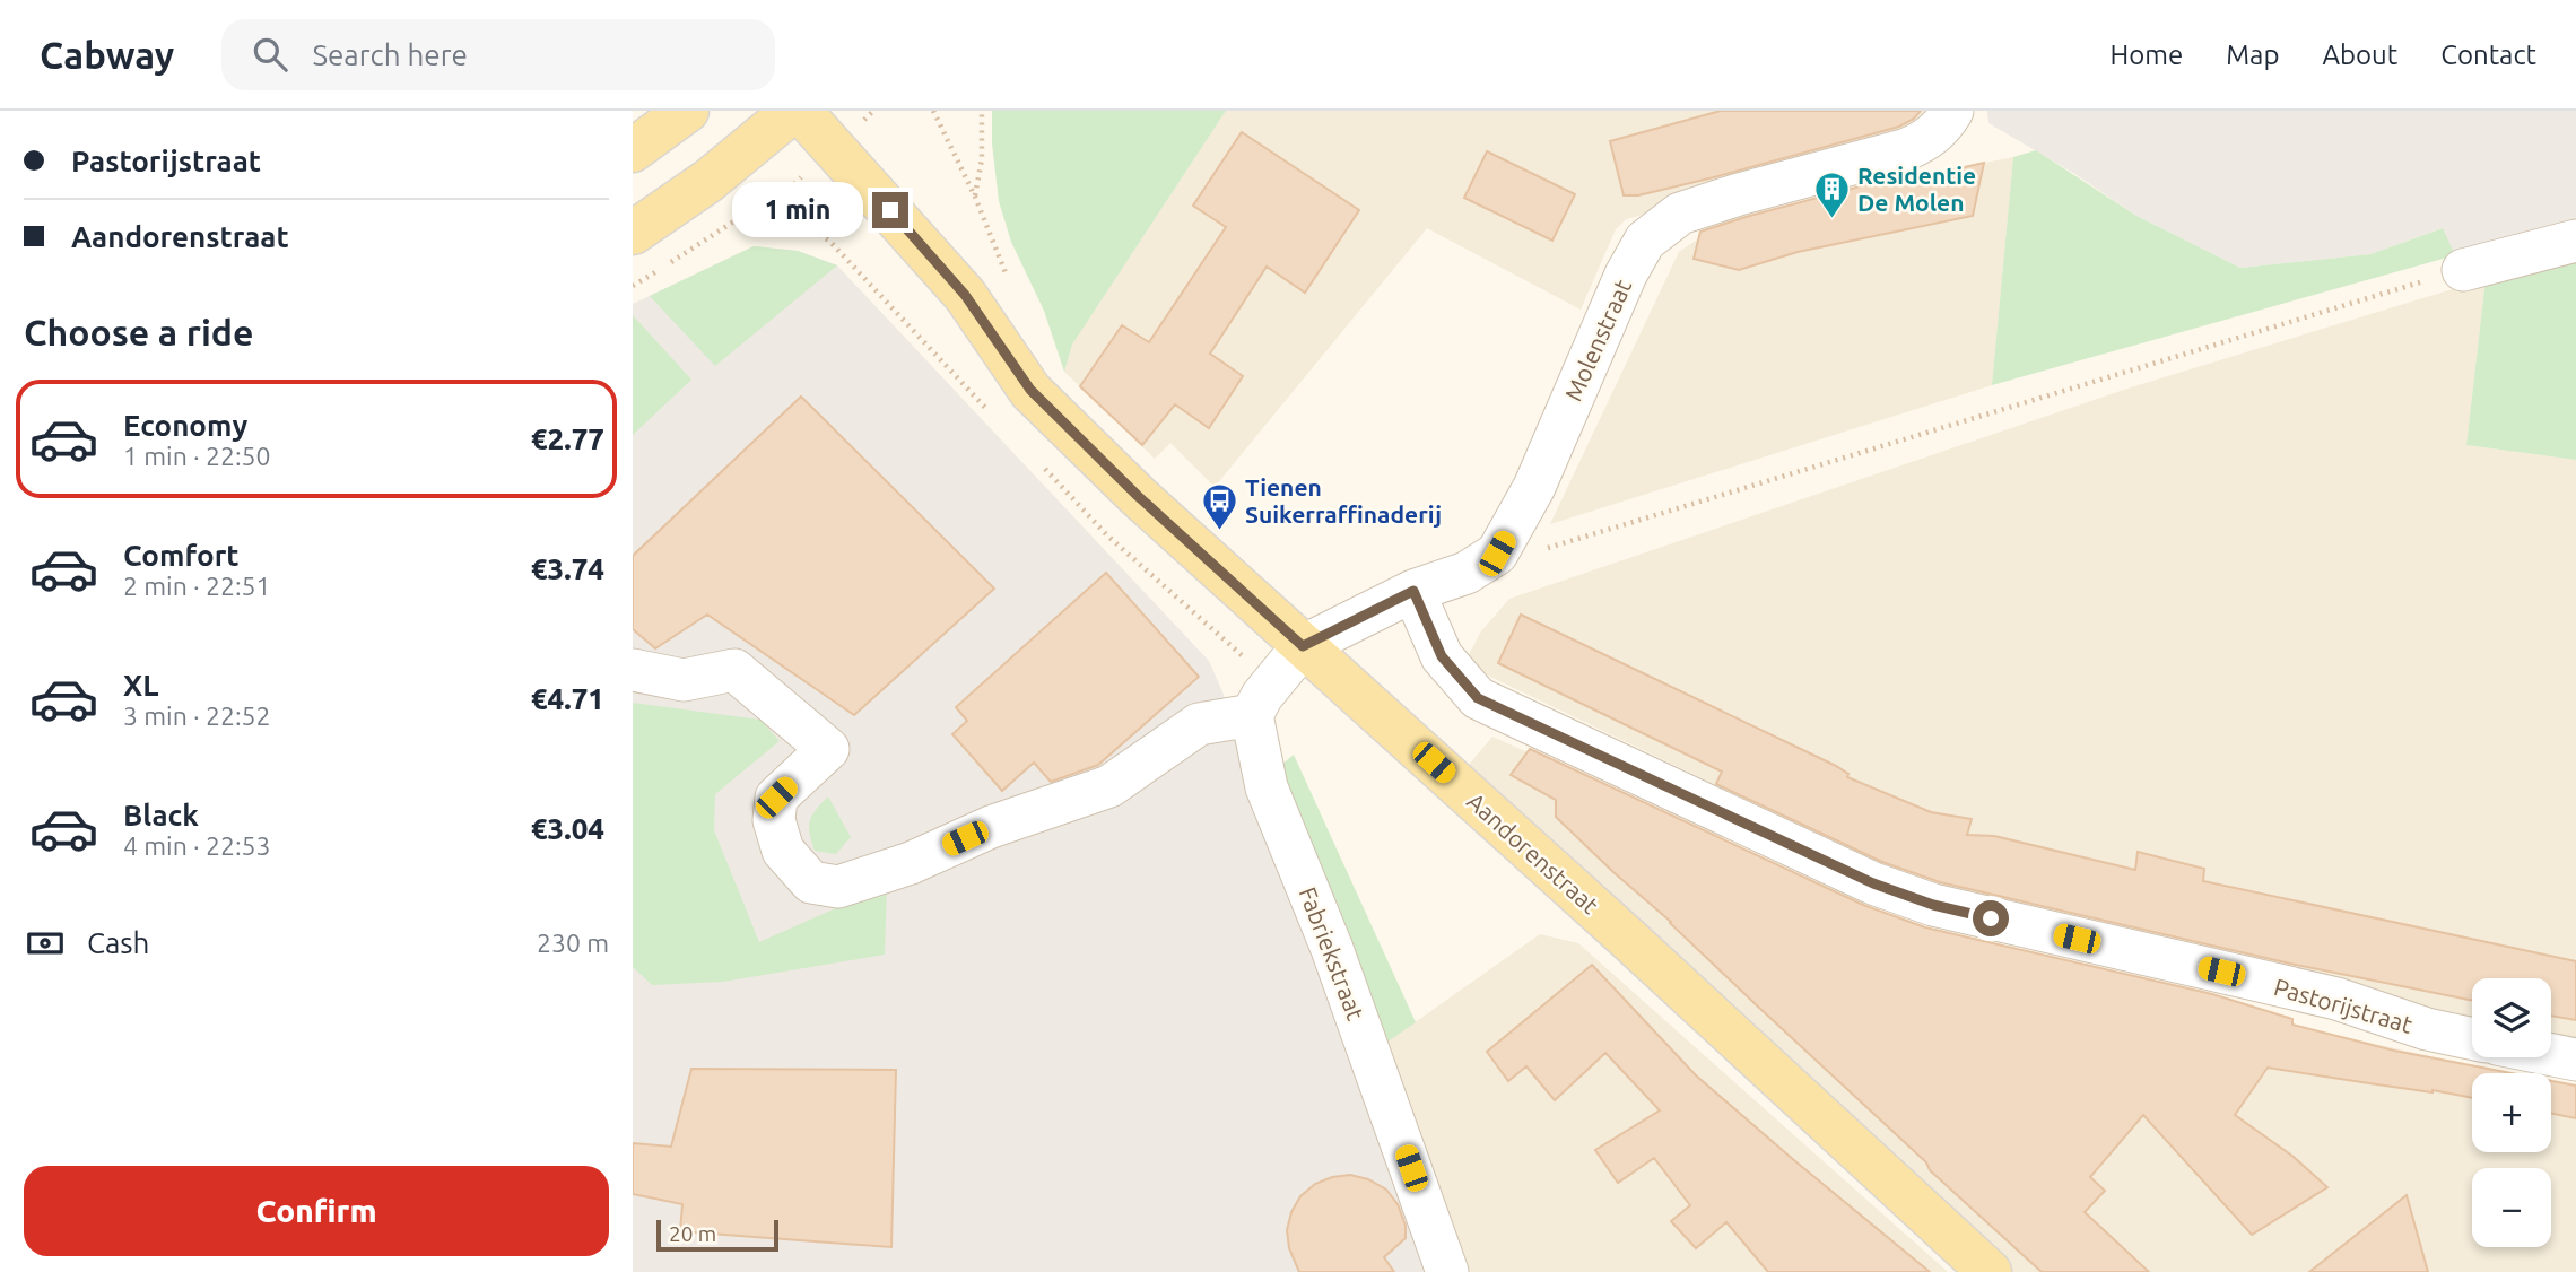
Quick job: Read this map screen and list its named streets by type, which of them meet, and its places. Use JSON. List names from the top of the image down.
{
  "streets": {
    "main road": ["Aandorenstraat"],
    "street": ["Molenstraat", "Fabriekstraat", "Pastorijstraat"]
  },
  "crossings": [
    ["Molenstraat", "Aandorenstraat"],
    ["Molenstraat", "Pastorijstraat"]
  ],
  "places": {
    "building": ["Residentie De Molen"],
    "bus stop": ["Tienen Suikerraffinaderij"]
  },
  "scale_bar": "20 m",
  "page": {
    "header": "Cabway",
    "search": "Search here",
    "nav": [
      "Home",
      "Map",
      "About",
      "Contact"
    ],
    "banner": ["Pastorijstraat", "Aandorenstraat"],
    "bubble": "1 min",
    "heading": "Choose a ride",
    "list": [
      {
        "name": "Economy",
        "note": "1 min · 22:50",
        "value": "€2.77"
      },
      {
        "name": "Comfort",
        "note": "2 min · 22:51",
        "value": "€3.74"
      },
      {
        "name": "XL",
        "note": "3 min · 22:52",
        "value": "€4.71"
      },
      {
        "name": "Black",
        "note": "4 min · 22:53",
        "value": "€3.04"
      }
    ],
    "pay": ["Cash", "230 m"],
    "map_buttons": ["+", "−"],
    "buttons": "Confirm",
    "scale": "20 m"
  }
}
